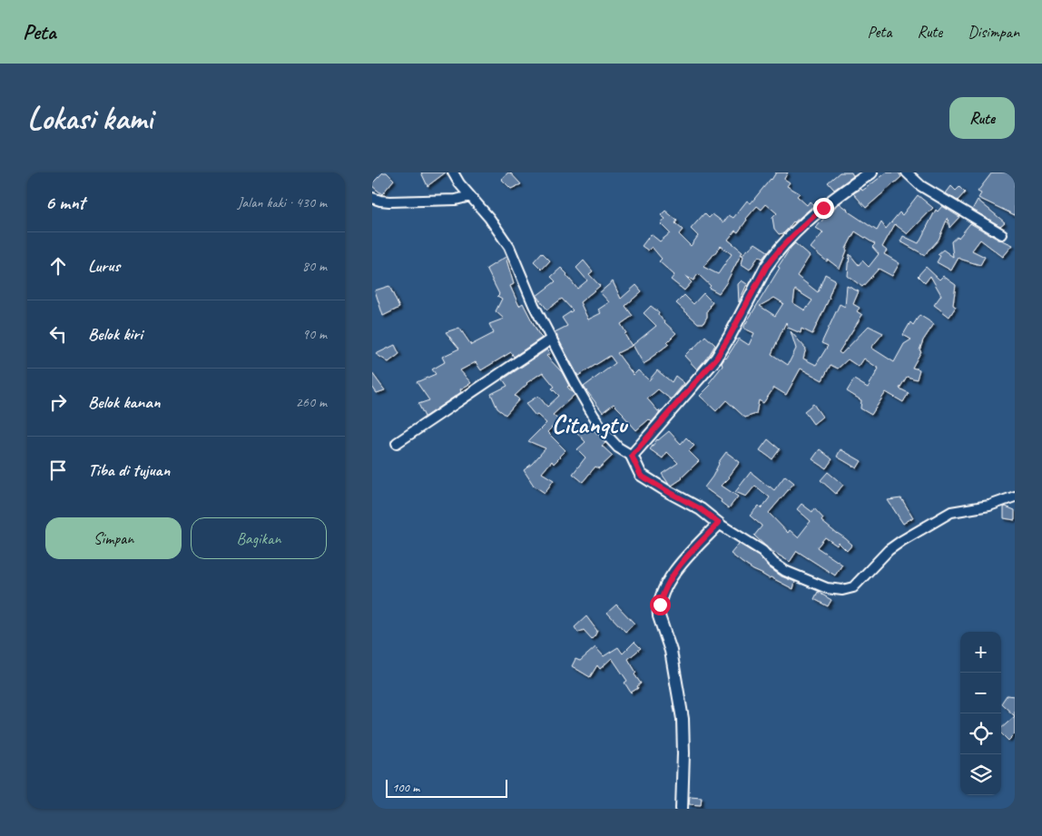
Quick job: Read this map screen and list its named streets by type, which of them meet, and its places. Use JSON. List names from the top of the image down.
{
  "districts": ["Citangtu"],
  "scale_bar": "100 m",
  "page": {
    "header": "Peta",
    "nav": ["Peta", "Rute", "Disimpan"],
    "buttons": [
      "Rute",
      ["Simpan", "Bagikan"]
    ],
    "title": "Lokasi kami",
    "heading": ["6 mnt", "Jalan kaki · 430 m"],
    "list": [
      ["Lurus", "80 m"],
      ["Belok kiri", "90 m"],
      ["Belok kanan", "260 m"],
      "Tiba di tujuan"
    ],
    "map_buttons": ["+", "−"],
    "scale": "100 m"
  }
}
